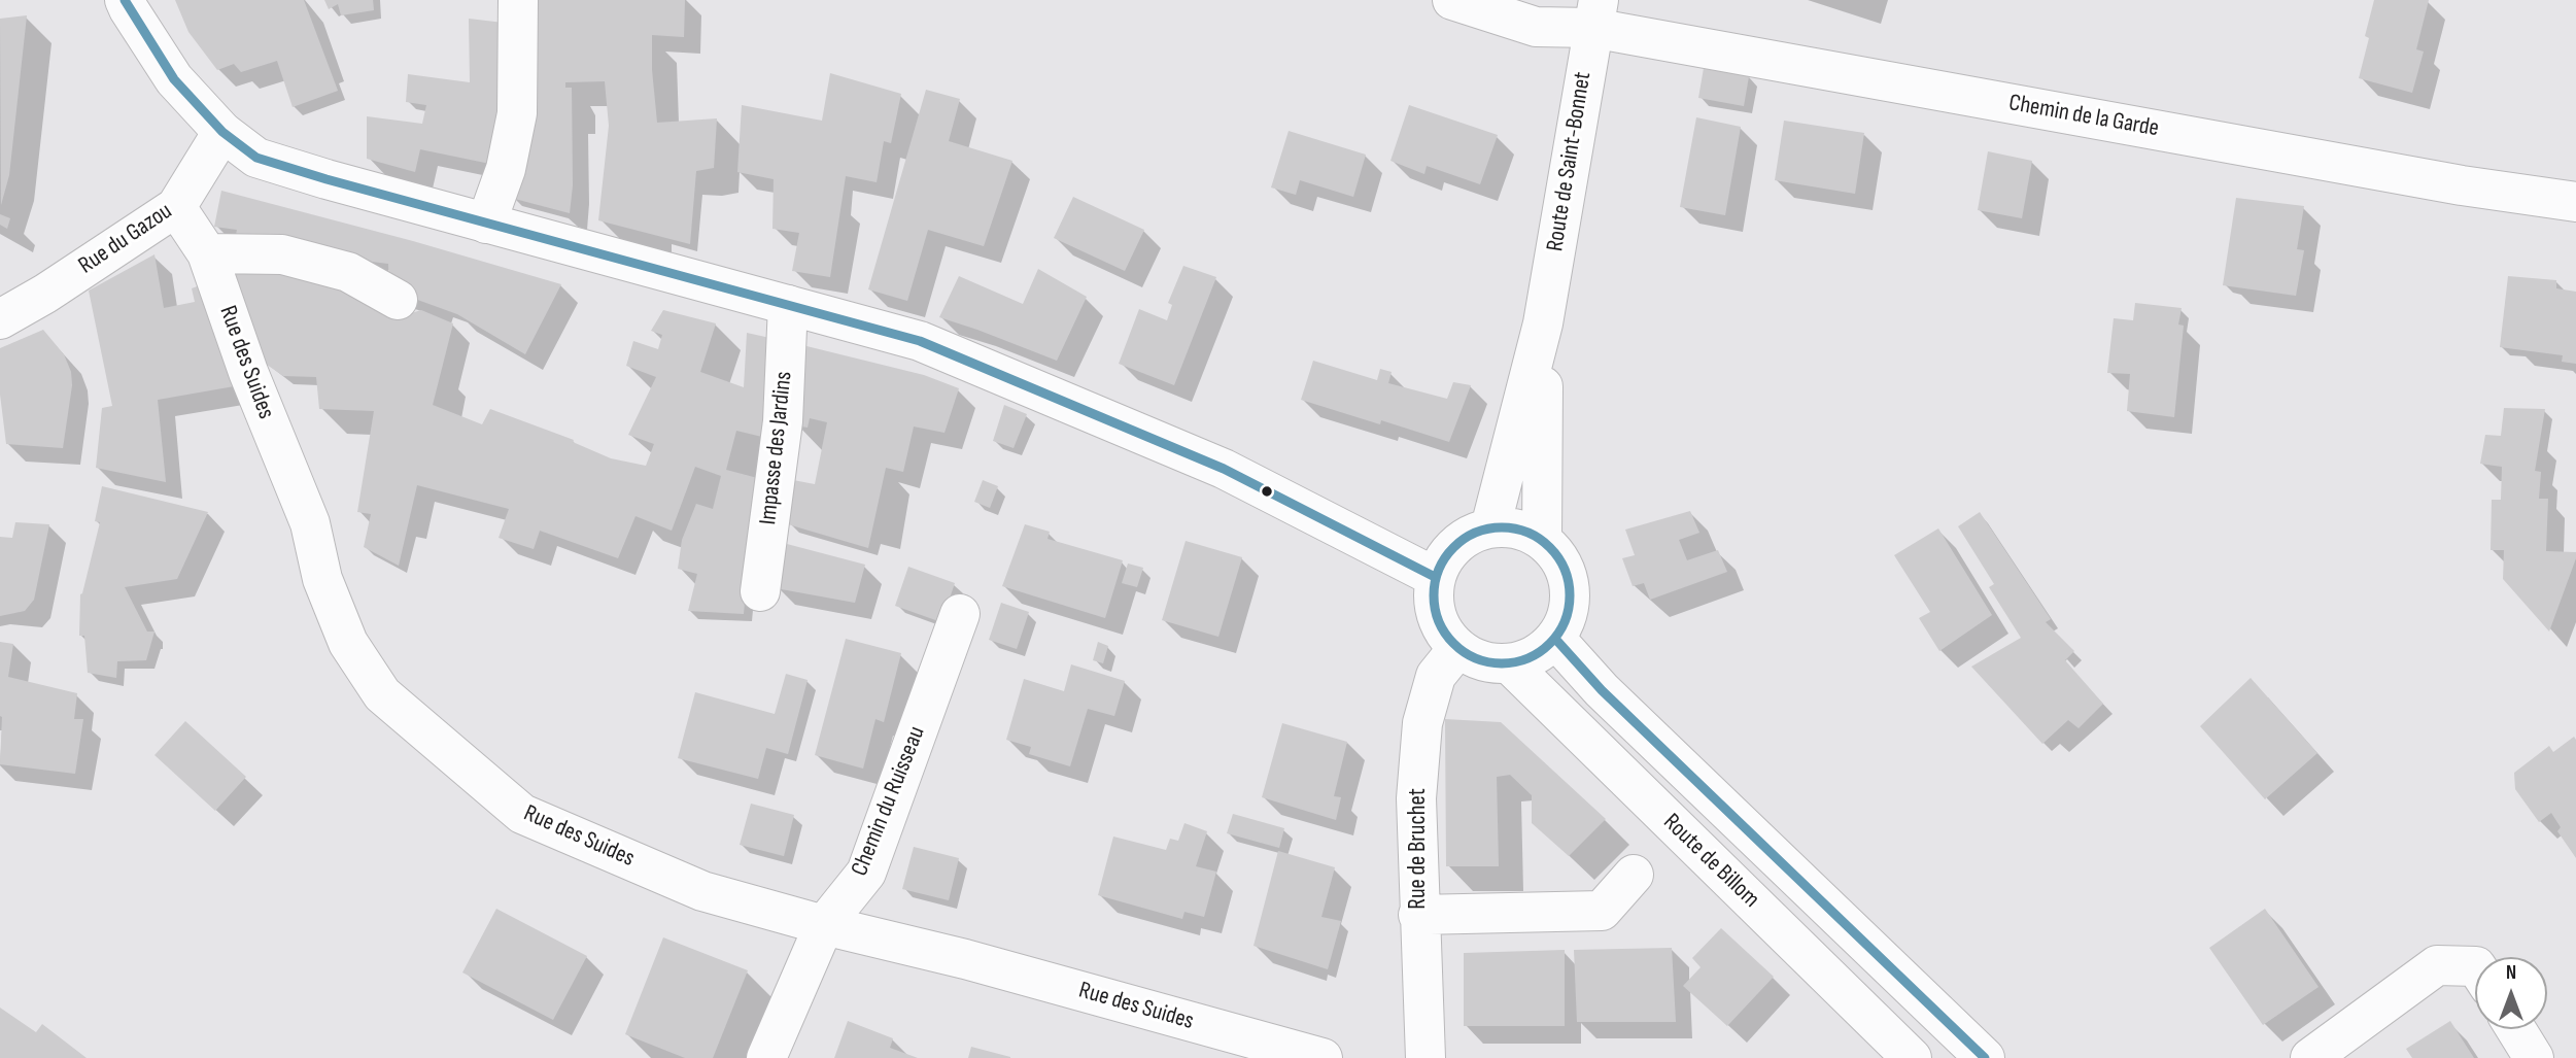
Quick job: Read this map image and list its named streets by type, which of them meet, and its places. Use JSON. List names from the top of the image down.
{
  "streets": {
    "street": [
      "Chemin de la Garde",
      "Route de Saint-Bonnet",
      "Rue du Gazou",
      "Rue des Suides",
      "Impasse des Jardins",
      "Chemin du Ruisseau",
      "Rue de Bruchet",
      "Route de Billom"
    ]
  },
  "crossings": [
    ["Chemin de la Garde", "Route de Saint-Bonnet"],
    ["Route de Saint-Bonnet", "Rue de Bruchet"],
    ["Route de Saint-Bonnet", "Route de Billom"],
    ["Rue du Gazou", "Rue des Suides"],
    ["Rue des Suides", "Chemin du Ruisseau"],
    ["Rue de Bruchet", "Route de Billom"]
  ],
  "north": "top"
}
